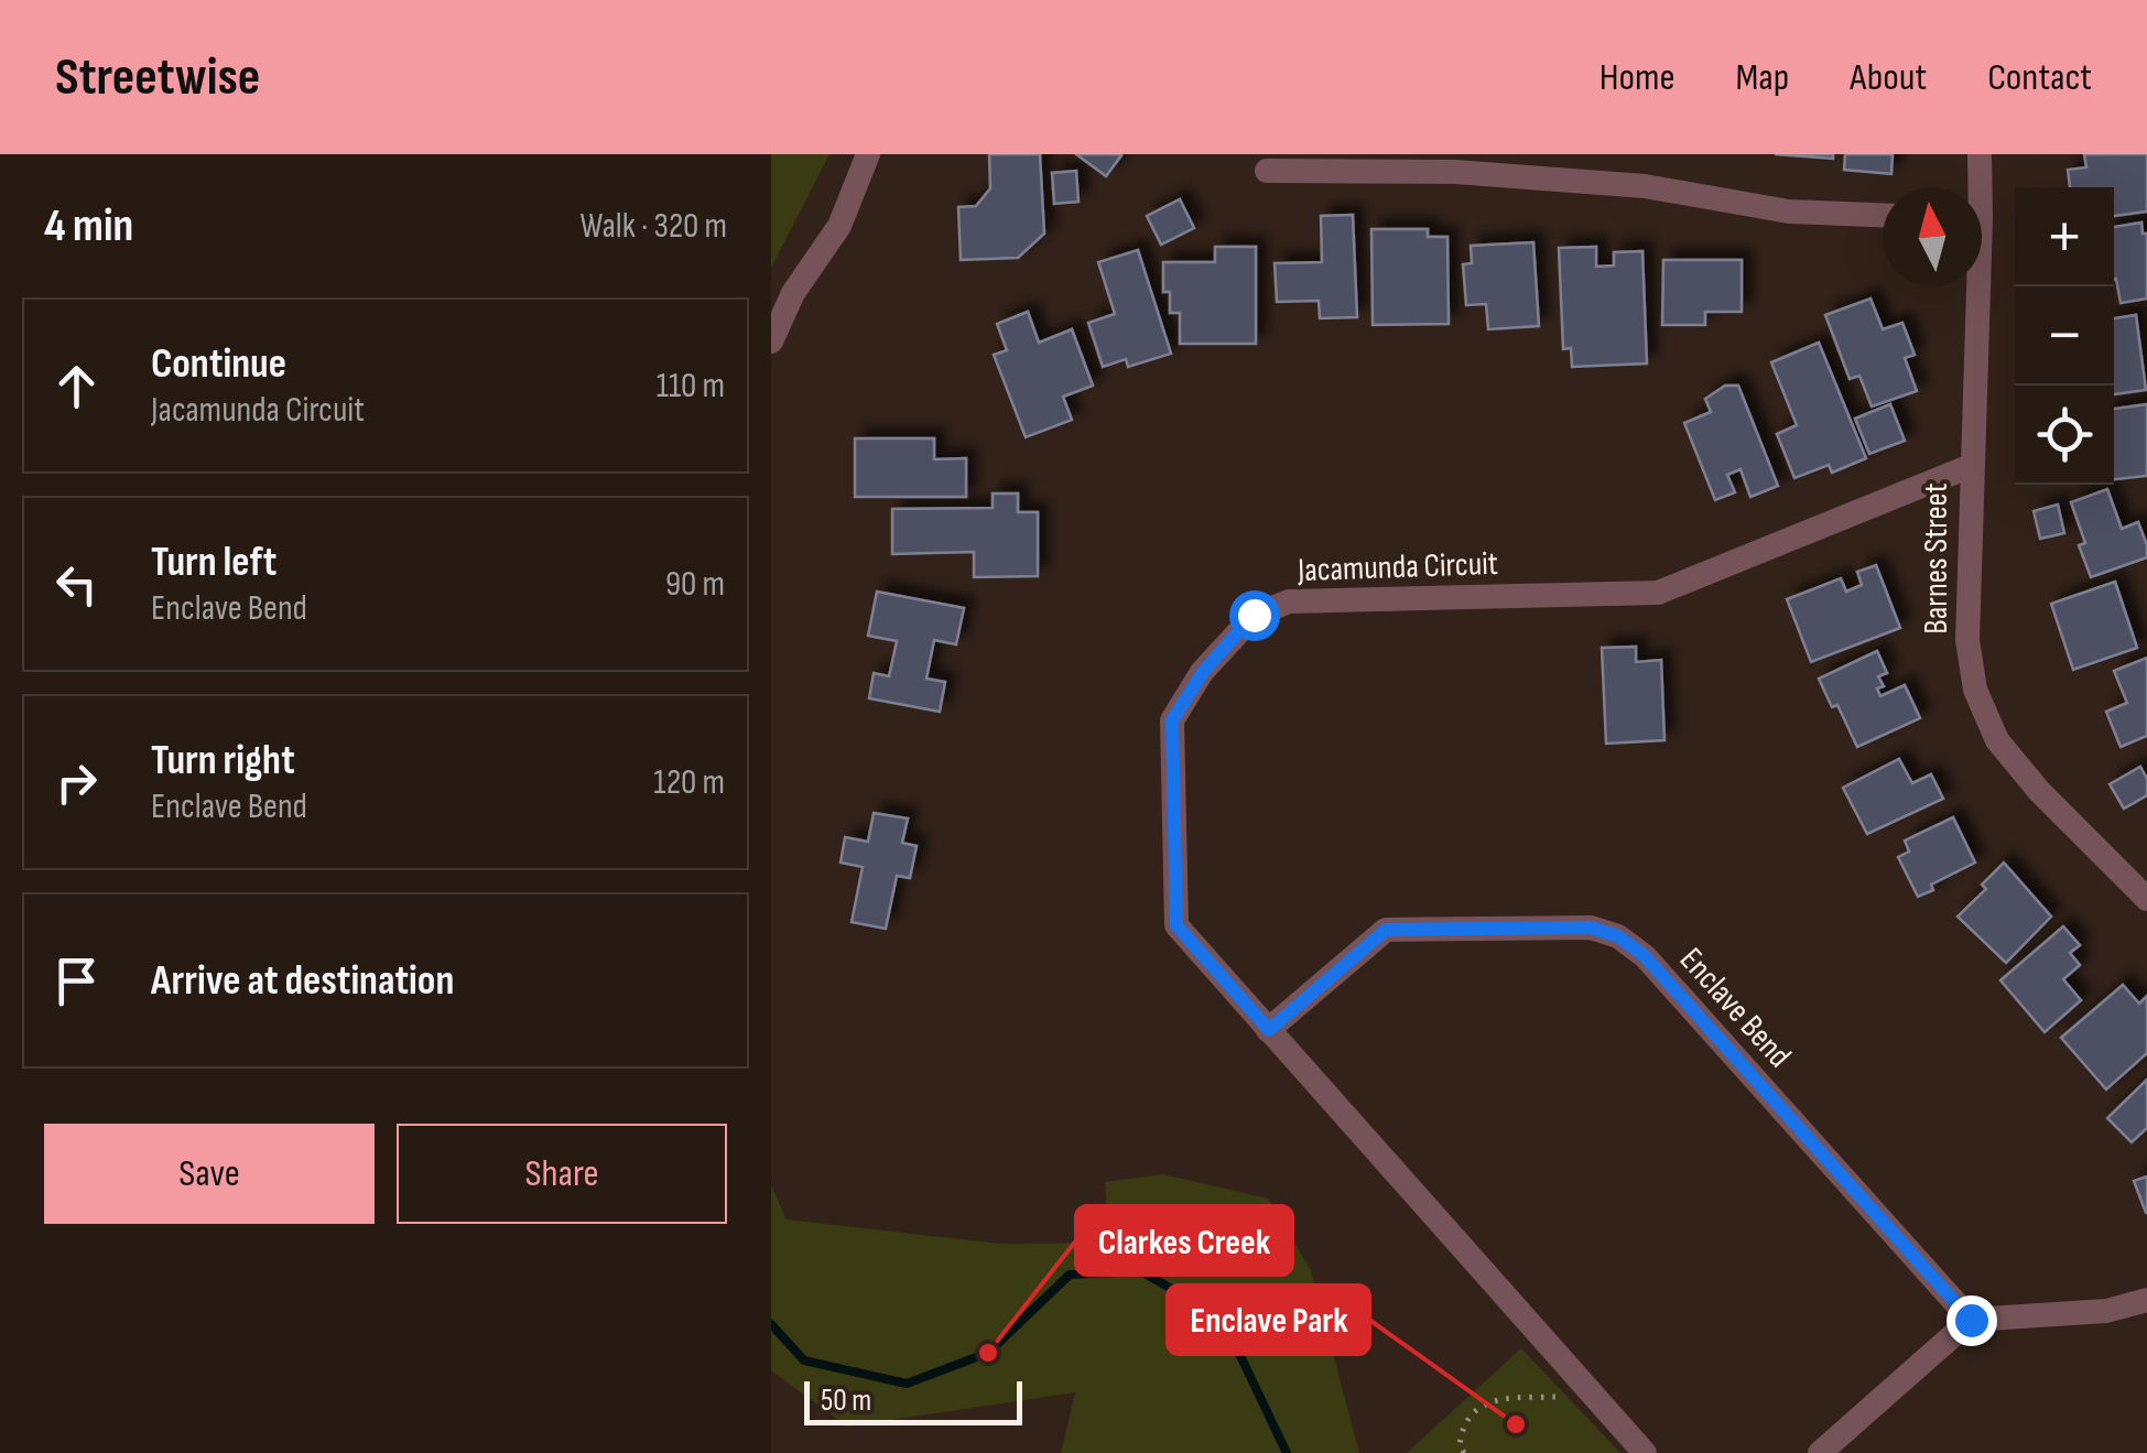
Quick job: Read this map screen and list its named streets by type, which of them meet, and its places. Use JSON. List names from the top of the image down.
{
  "streets": {
    "street": ["Barnes Street", "Jacamunda Circuit", "Enclave Bend"]
  },
  "crossings": [
    ["Barnes Street", "Jacamunda Circuit"],
    ["Jacamunda Circuit", "Enclave Bend"]
  ],
  "places": ["Clarkes Creek", "Enclave Park"],
  "scale_bar": "50 m",
  "north": "top",
  "page": {
    "header": "Streetwise",
    "nav": [
      "Home",
      "Map",
      "About",
      "Contact"
    ],
    "heading": ["4 min", "Walk · 320 m"],
    "map_buttons": ["+", "−"],
    "list": [
      ["Continue", "Jacamunda Circuit", "110 m"],
      ["Turn left", "Enclave Bend", "90 m"],
      ["Turn right", "Enclave Bend", "120 m"],
      "Arrive at destination"
    ],
    "buttons": ["Save", "Share"],
    "scale": "50 m"
  }
}
